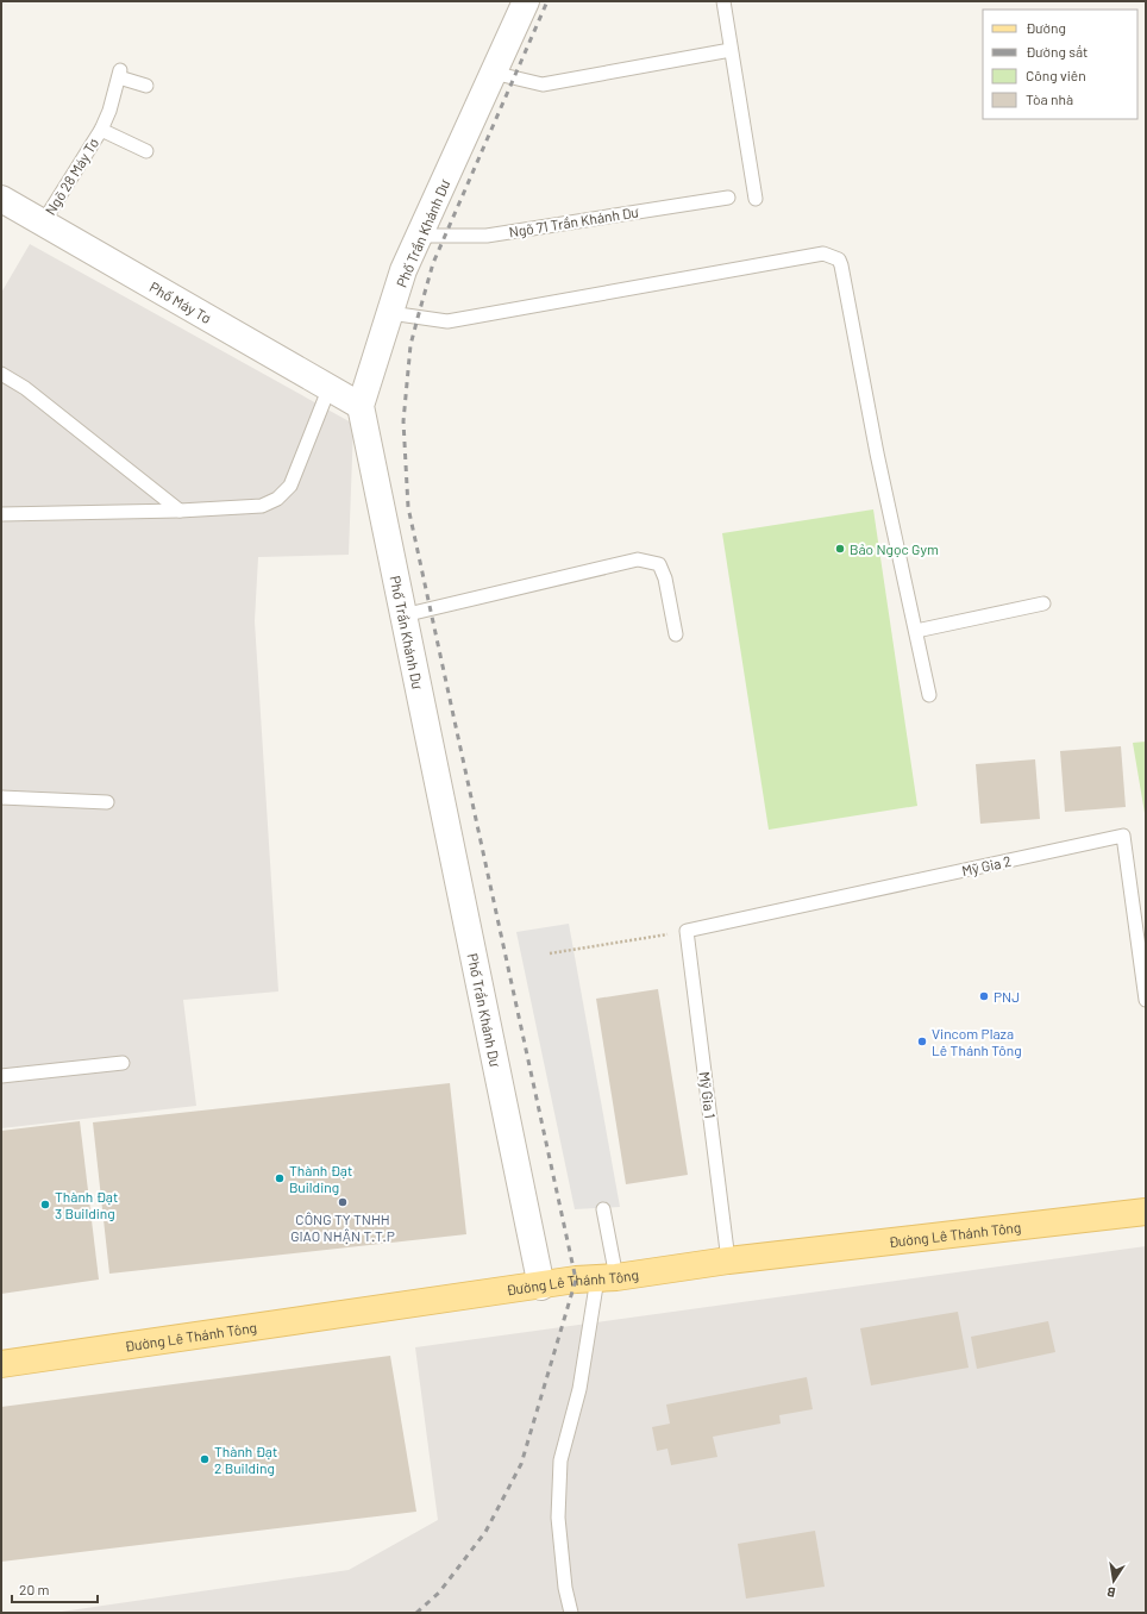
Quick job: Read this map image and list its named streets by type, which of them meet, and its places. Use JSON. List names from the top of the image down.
{
  "streets": {
    "main road": ["Đường Lê Thánh Tông"],
    "street": ["Phố Trần Khánh Dư", "Phố Máy Tơ"],
    "lane": [
      "Ngõ 28 Máy Tơ",
      "Ngõ 71 Trần Khánh Dư",
      "Mỹ Gia 2",
      "Mỹ Gia 1"
    ]
  },
  "crossings": [
    ["Ngõ 28 Máy Tơ", "Phố Máy Tơ"],
    ["Ngõ 71 Trần Khánh Dư", "Phố Trần Khánh Dư"],
    ["Phố Trần Khánh Dư", "Phố Máy Tơ"],
    ["Phố Trần Khánh Dư", "Đường Lê Thánh Tông"],
    ["Mỹ Gia 2", "Mỹ Gia 1"],
    ["Mỹ Gia 1", "Đường Lê Thánh Tông"]
  ],
  "places": [
    "Bảo Ngọc Gym",
    "PNJ",
    "Vincom Plaza Lê Thánh Tông",
    "Thành Đạt Building",
    "CÔNG TY TNHH GIAO NHẬN T.T.P",
    "Thành Đạt 3 Building",
    "Thành Đạt 2 Building"
  ],
  "legend": [
    "Đường",
    "Đường sắt",
    "Công viên",
    "Tòa nhà"
  ],
  "scale_bar": "20 m",
  "north": "bottom"
}
